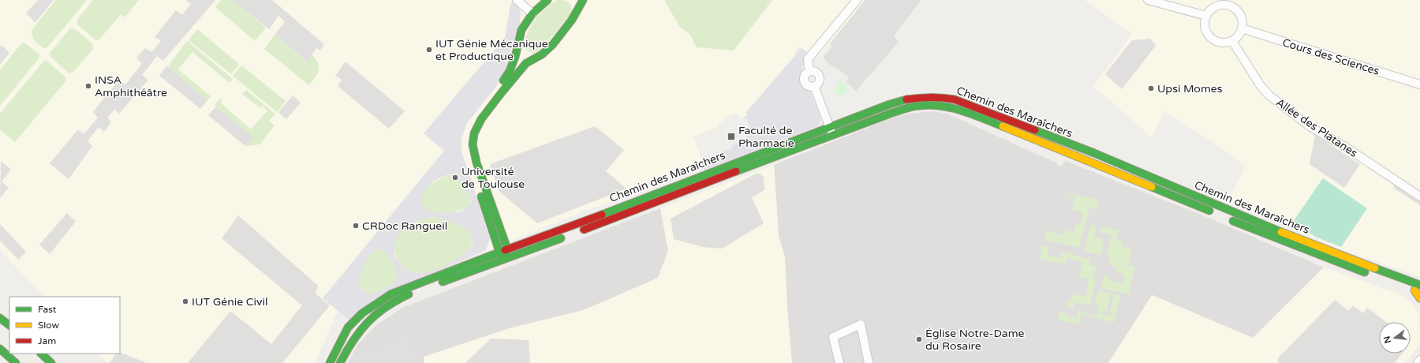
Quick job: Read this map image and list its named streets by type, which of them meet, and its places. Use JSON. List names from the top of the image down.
{
  "streets": {
    "main road": ["Chemin des Maraîchers"],
    "street": ["Cours des Sciences", "Allée des Platanes"]
  },
  "crossings": [
    ["Cours des Sciences", "Allée des Platanes"]
  ],
  "places": {
    "other": [
      "IUT Génie Mécanique et Productique",
      "INSA Amphithéâtre",
      "Upsi Momes",
      "Université de Toulouse",
      "CRDoc Rangueil",
      "IUT Génie Civil",
      "Église Notre-Dame du Rosaire"
    ],
    "transit": ["Faculté de Pharmacie"]
  },
  "legend": ["Fast", "Slow", "Jam"],
  "north": "left"
}
